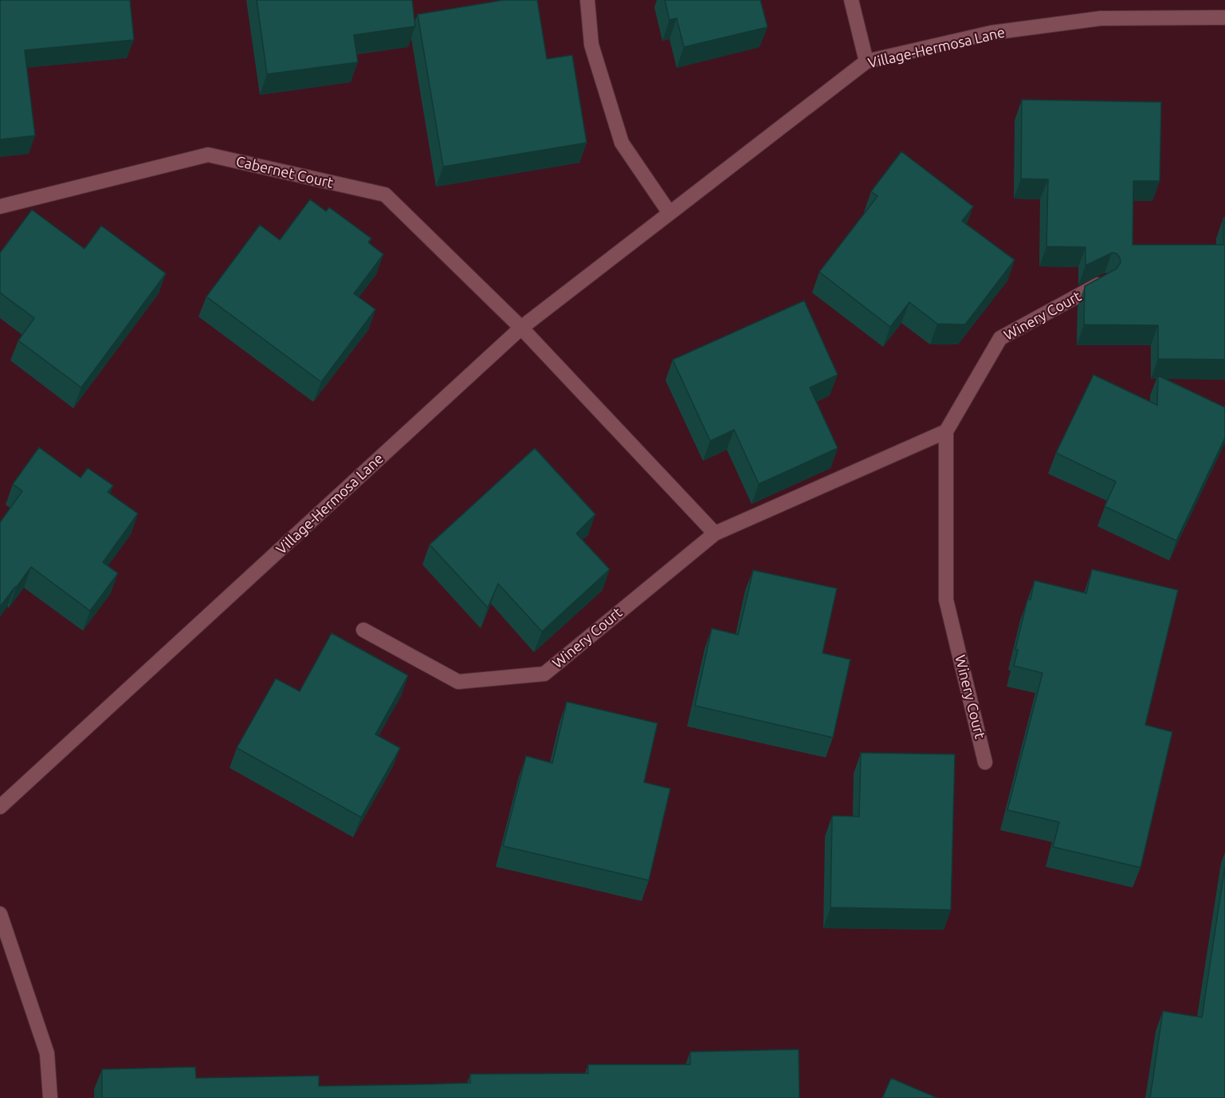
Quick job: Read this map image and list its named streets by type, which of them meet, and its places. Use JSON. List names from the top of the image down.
{
  "streets": {
    "street": ["Village-Hermosa Lane", "Cabernet Court", "Winery Court"]
  },
  "crossings": [
    ["Village-Hermosa Lane", "Cabernet Court"]
  ]
}
